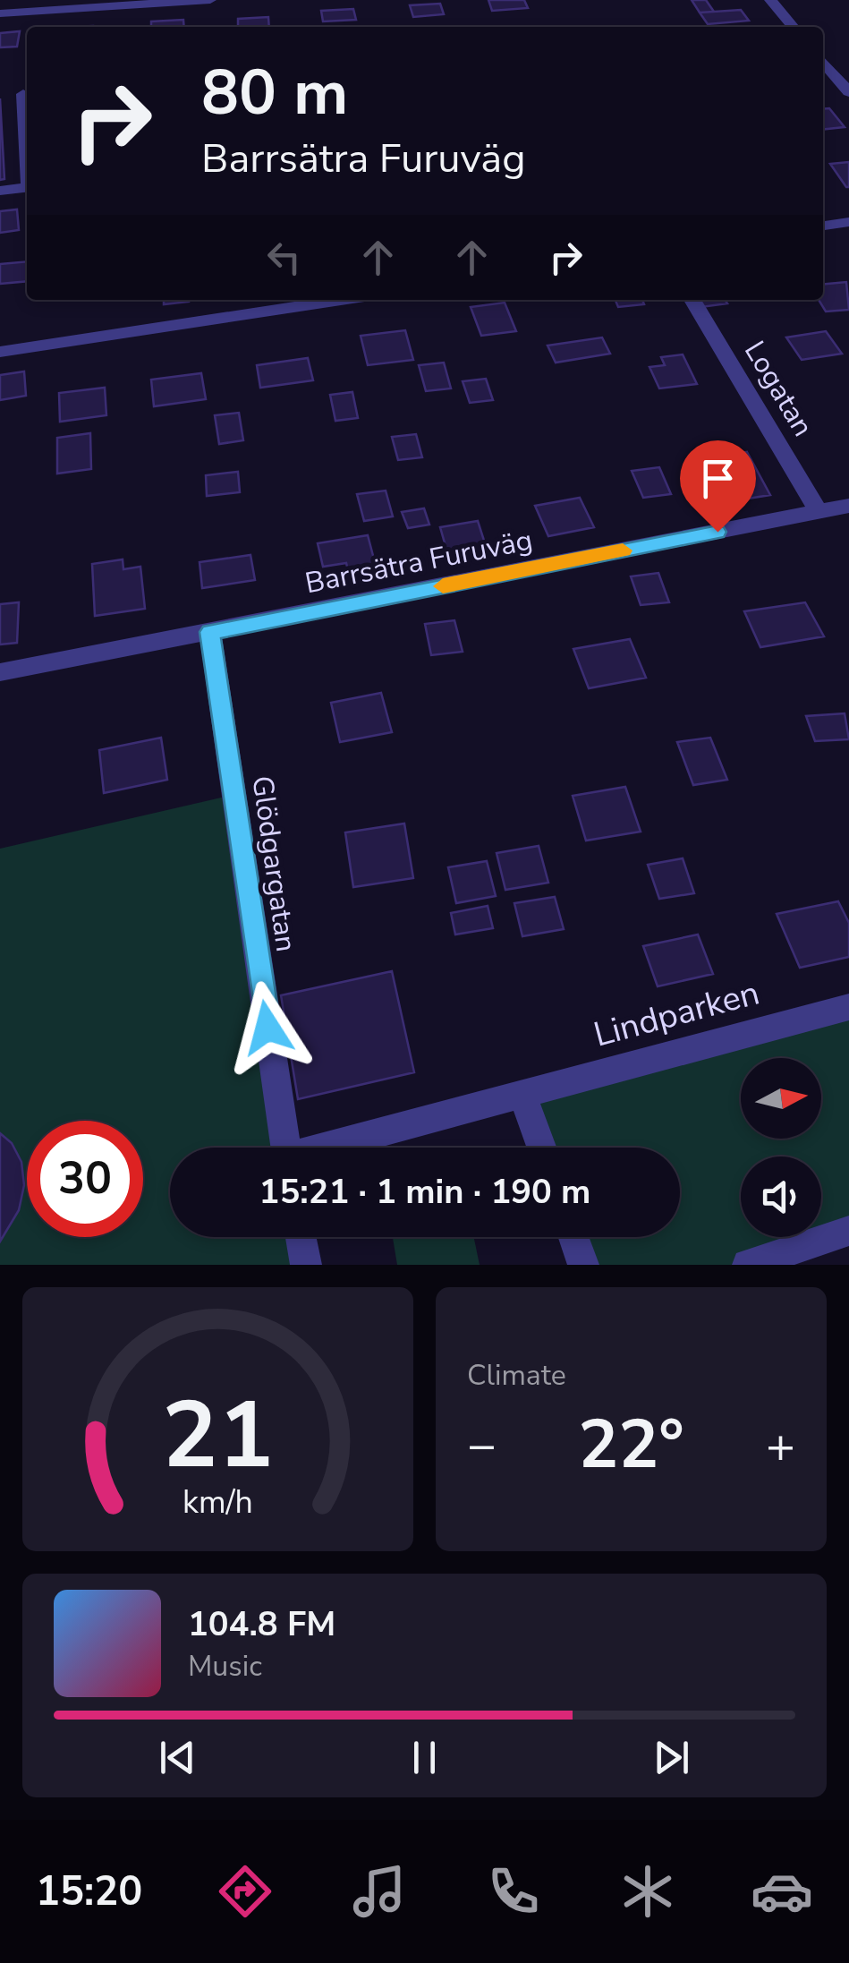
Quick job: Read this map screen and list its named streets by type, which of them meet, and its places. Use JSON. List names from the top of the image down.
{
  "streets": {
    "street": [
      "Logatan",
      "Barrsätra Furuväg",
      "Glödgargatan",
      "Lindparken"
    ]
  },
  "crossings": [
    ["Logatan", "Barrsätra Furuväg"],
    ["Barrsätra Furuväg", "Glödgargatan"]
  ],
  "north": "right",
  "page": {
    "turn": ["80 m", "Barrsätra Furuväg"],
    "limit": "30",
    "trip": "15:21 · 1 min · 190 m",
    "tile": "Climate",
    "heat": ["−", "22°", "+"],
    "song": ["104.8 FM", "Music"],
    "tabs": "15:20",
    "gauge": ["21", "km/h"]
  }
}
